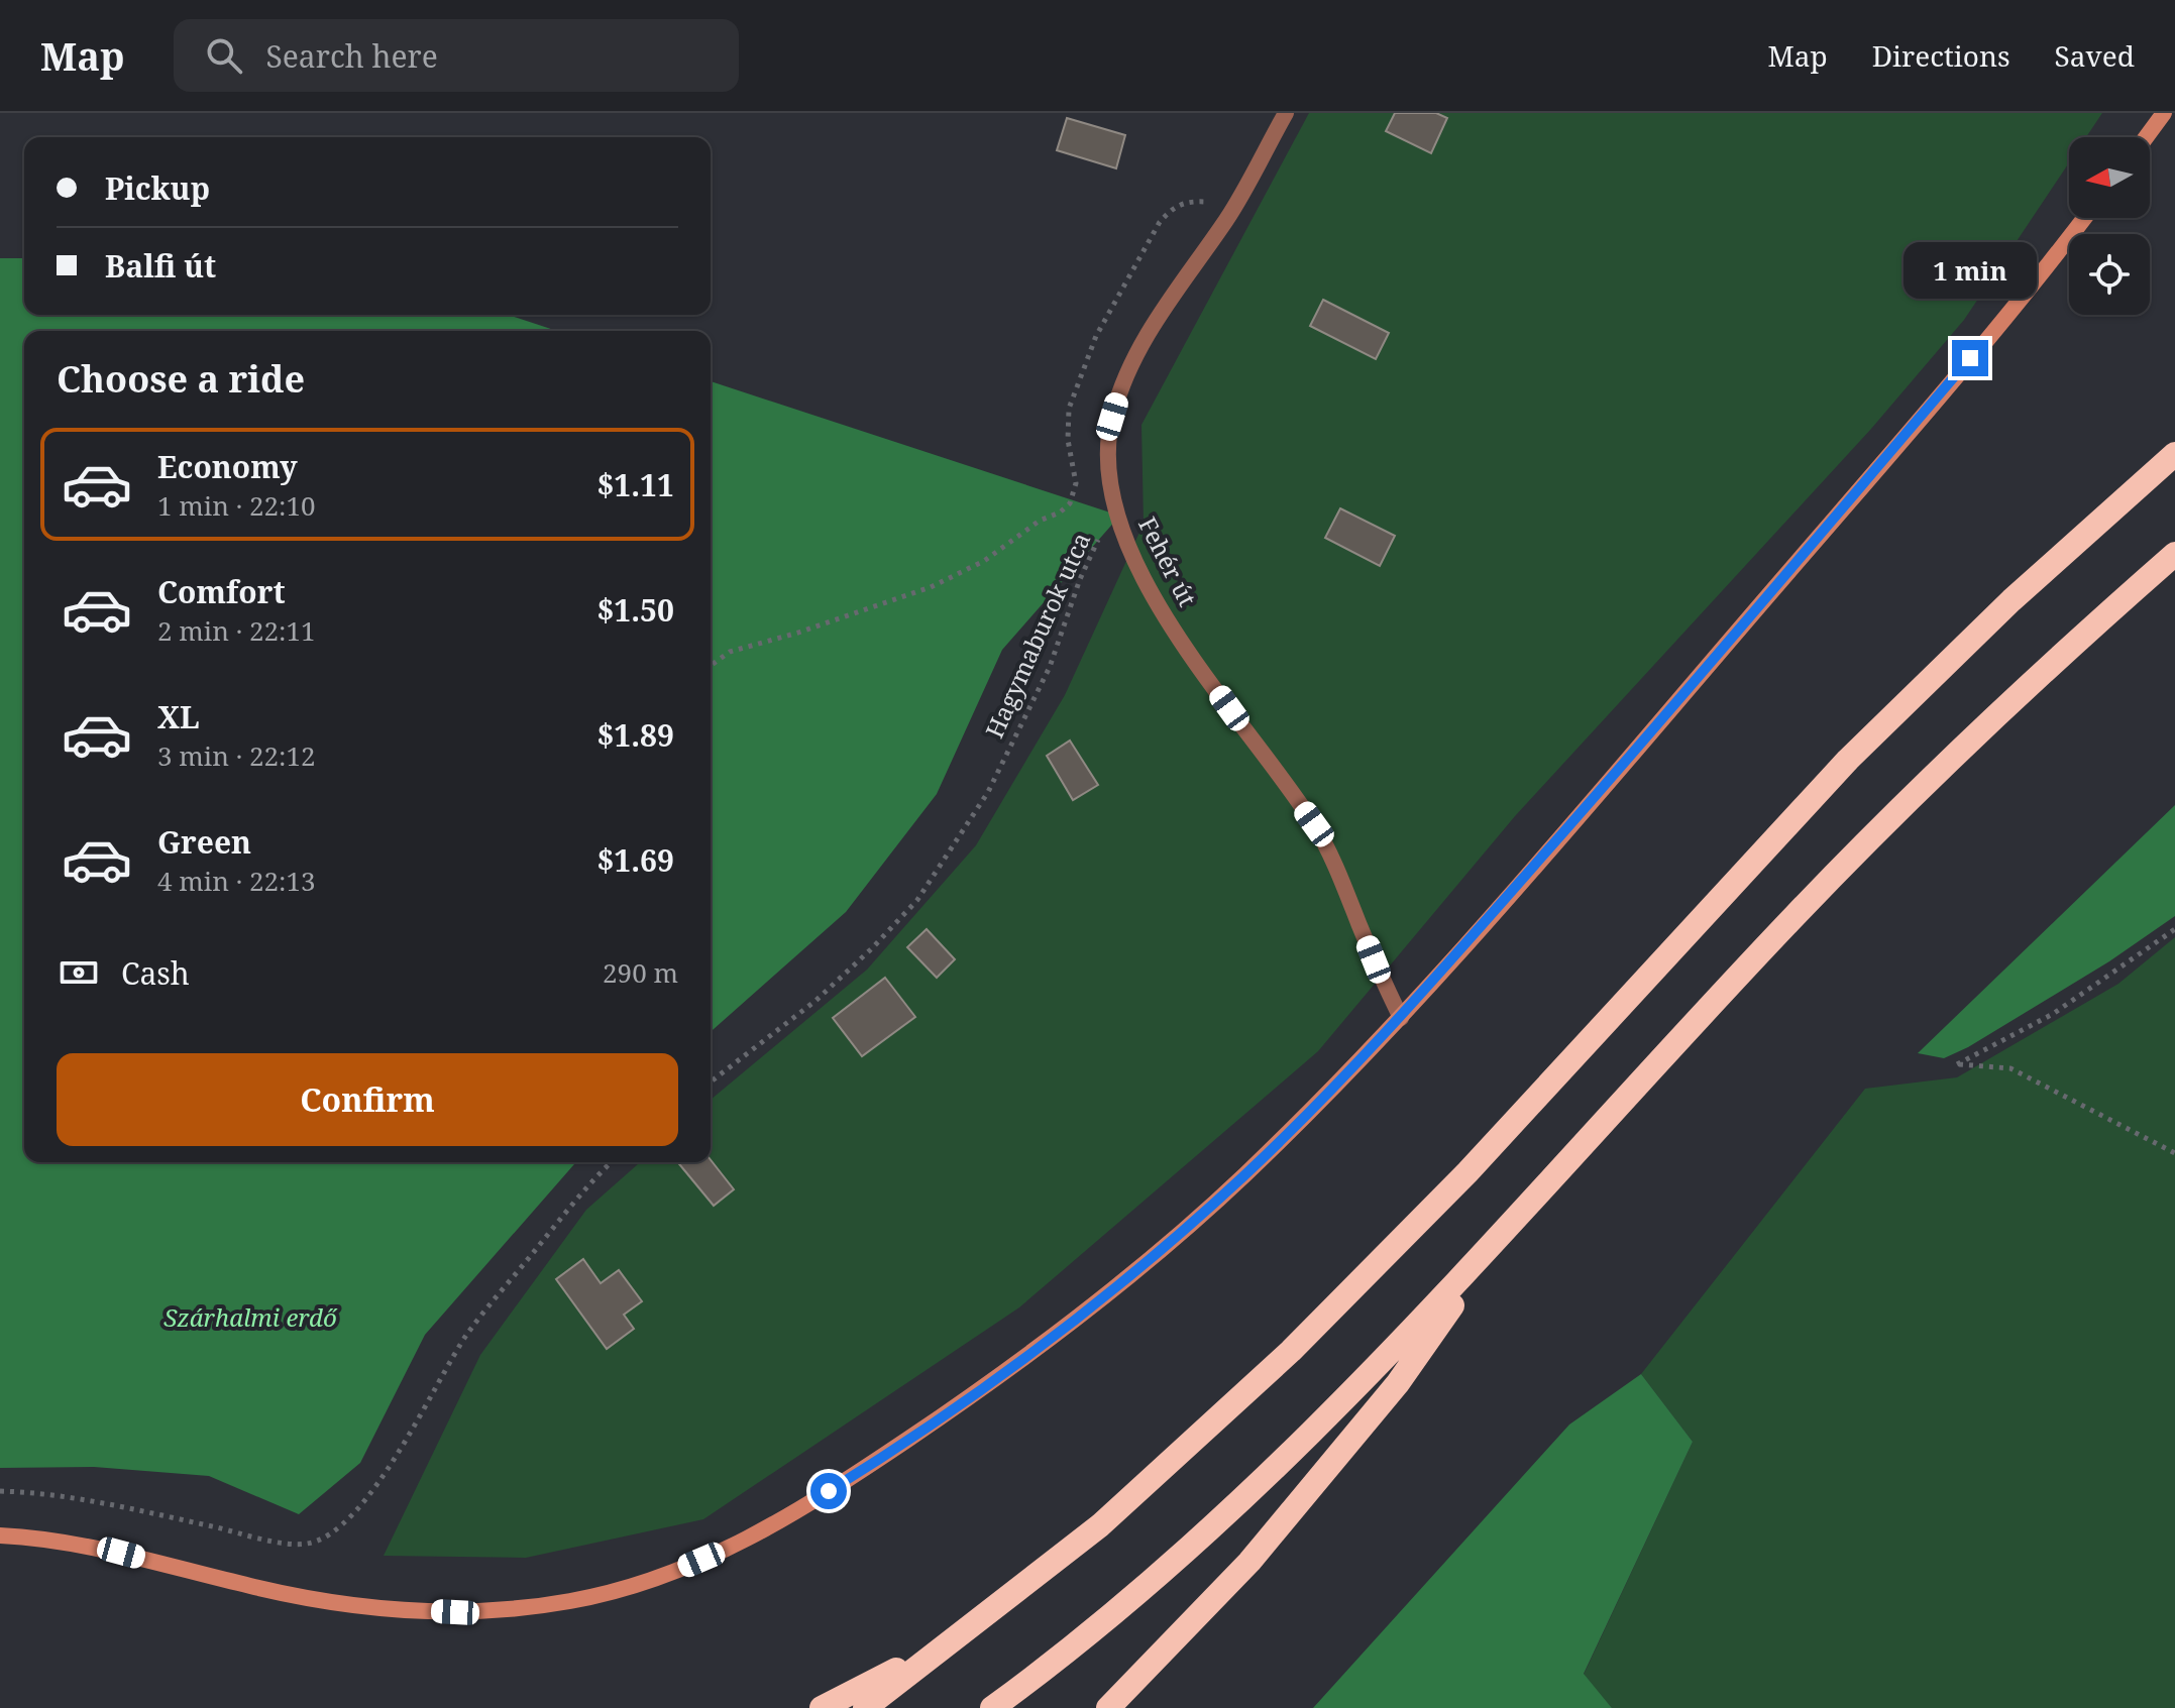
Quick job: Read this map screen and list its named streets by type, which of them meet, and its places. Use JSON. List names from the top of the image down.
{
  "streets": {
    "street": ["Fehér út"],
    "path": ["Hagymaburok utca"]
  },
  "crossings": [
    ["Fehér út", "Hagymaburok utca"]
  ],
  "parks": ["Szárhalmi erdő"],
  "north": "left",
  "page": {
    "header": "Map",
    "search": "Search here",
    "nav": ["Map", "Directions", "Saved"],
    "banner": ["Pickup", "Balfi út"],
    "bubble": "1 min",
    "heading": "Choose a ride",
    "list": [
      {
        "name": "Economy",
        "note": "1 min · 22:10",
        "value": "$1.11"
      },
      {
        "name": "Comfort",
        "note": "2 min · 22:11",
        "value": "$1.50"
      },
      {
        "name": "XL",
        "note": "3 min · 22:12",
        "value": "$1.89"
      },
      {
        "name": "Green",
        "note": "4 min · 22:13",
        "value": "$1.69"
      }
    ],
    "pay": ["Cash", "290 m"],
    "buttons": "Confirm"
  }
}
